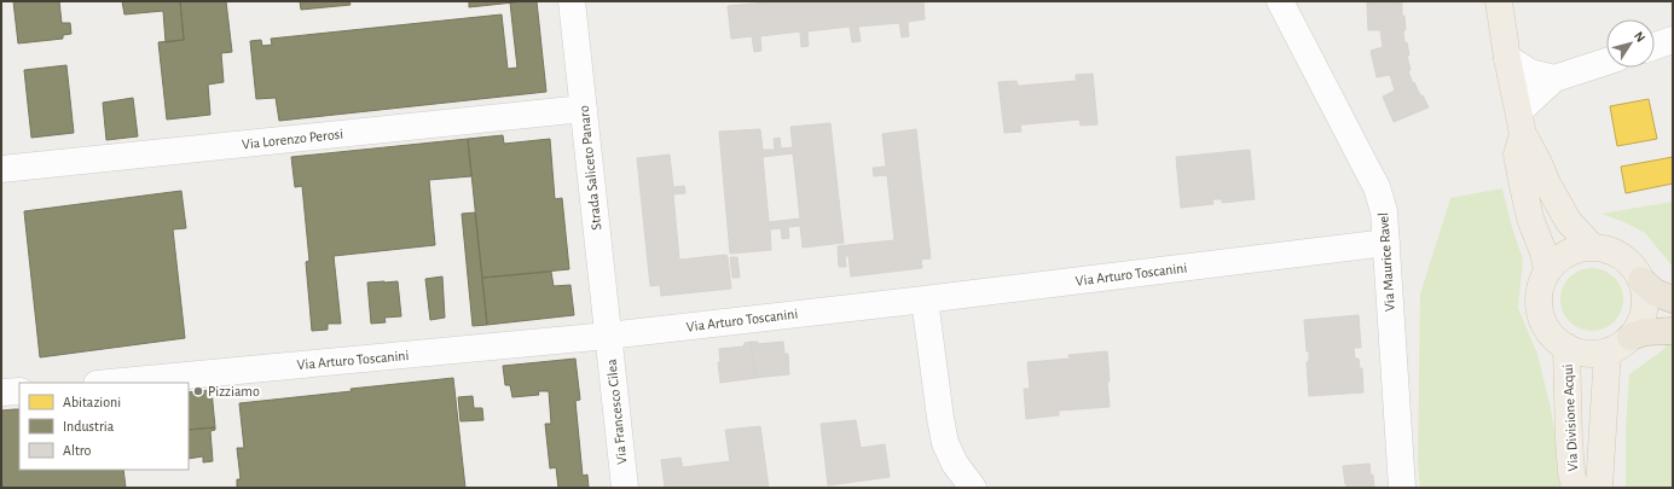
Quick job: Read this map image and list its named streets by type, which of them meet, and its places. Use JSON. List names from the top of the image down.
{
  "streets": {
    "main road": ["Via Divisione Acqui"],
    "street": [
      "Via Lorenzo Perosi",
      "Strada Saliceto Panaro",
      "Via Maurice Ravel",
      "Via Arturo Toscanini",
      "Via Francesco Cilea"
    ]
  },
  "crossings": [
    ["Via Lorenzo Perosi", "Strada Saliceto Panaro"],
    ["Strada Saliceto Panaro", "Via Arturo Toscanini"],
    ["Strada Saliceto Panaro", "Via Francesco Cilea"],
    ["Via Maurice Ravel", "Via Arturo Toscanini"],
    ["Via Arturo Toscanini", "Via Francesco Cilea"]
  ],
  "places": ["Pizziamo"],
  "legend": ["Abitazioni", "Industria", "Altro"],
  "north": "top right"
}
